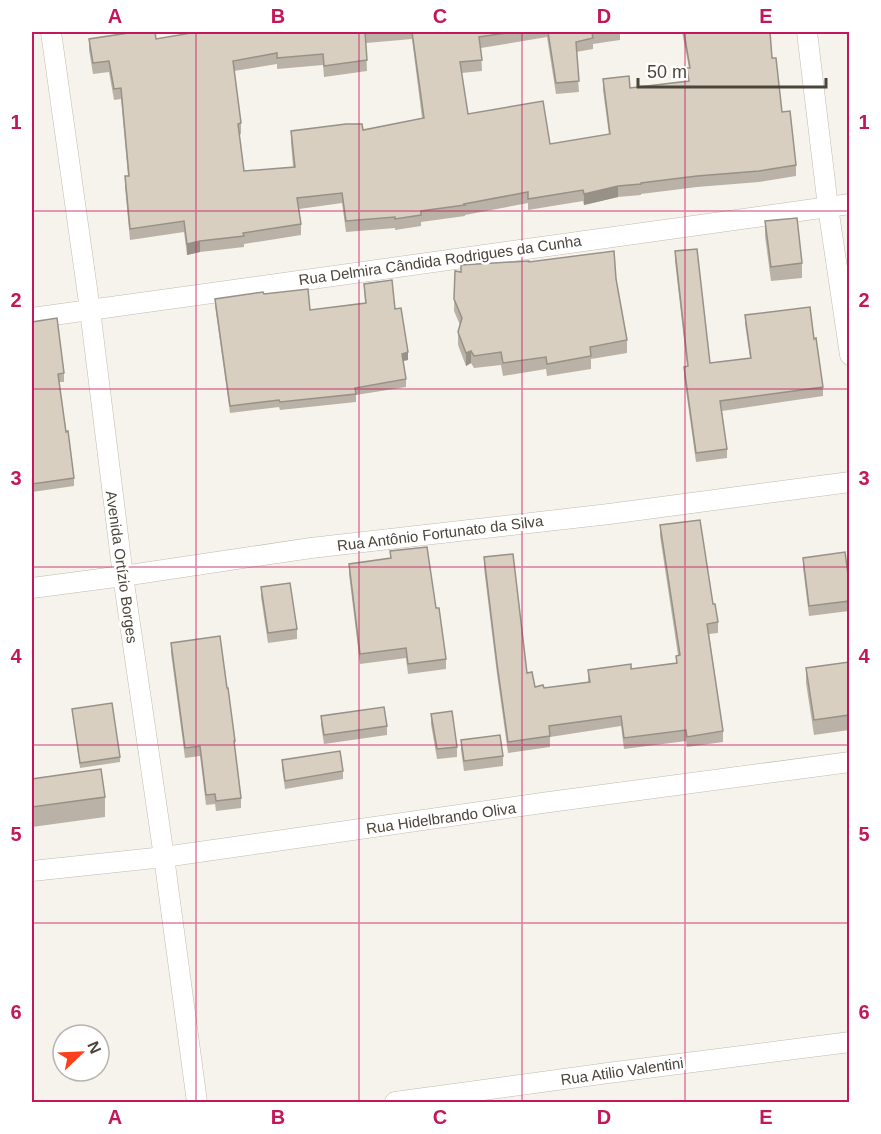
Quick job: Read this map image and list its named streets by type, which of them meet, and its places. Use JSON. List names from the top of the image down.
{
  "streets": {
    "street": [
      "Rua Delmira Cândida Rodrigues da Cunha",
      "Rua Antônio Fortunato da Silva",
      "Avenida Ortízio Borges",
      "Rua Hidelbrando Oliva",
      "Rua Atilio Valentini"
    ]
  },
  "crossings": [
    ["Rua Delmira Cândida Rodrigues da Cunha", "Avenida Ortízio Borges"],
    ["Rua Antônio Fortunato da Silva", "Avenida Ortízio Borges"],
    ["Avenida Ortízio Borges", "Rua Hidelbrando Oliva"]
  ],
  "scale_bar": "50 m",
  "north": "top right",
  "grid": {
    "columns": [
      "A",
      "B",
      "C",
      "D",
      "E"
    ],
    "rows": [
      "1",
      "2",
      "3",
      "4",
      "5",
      "6"
    ]
  }
}
